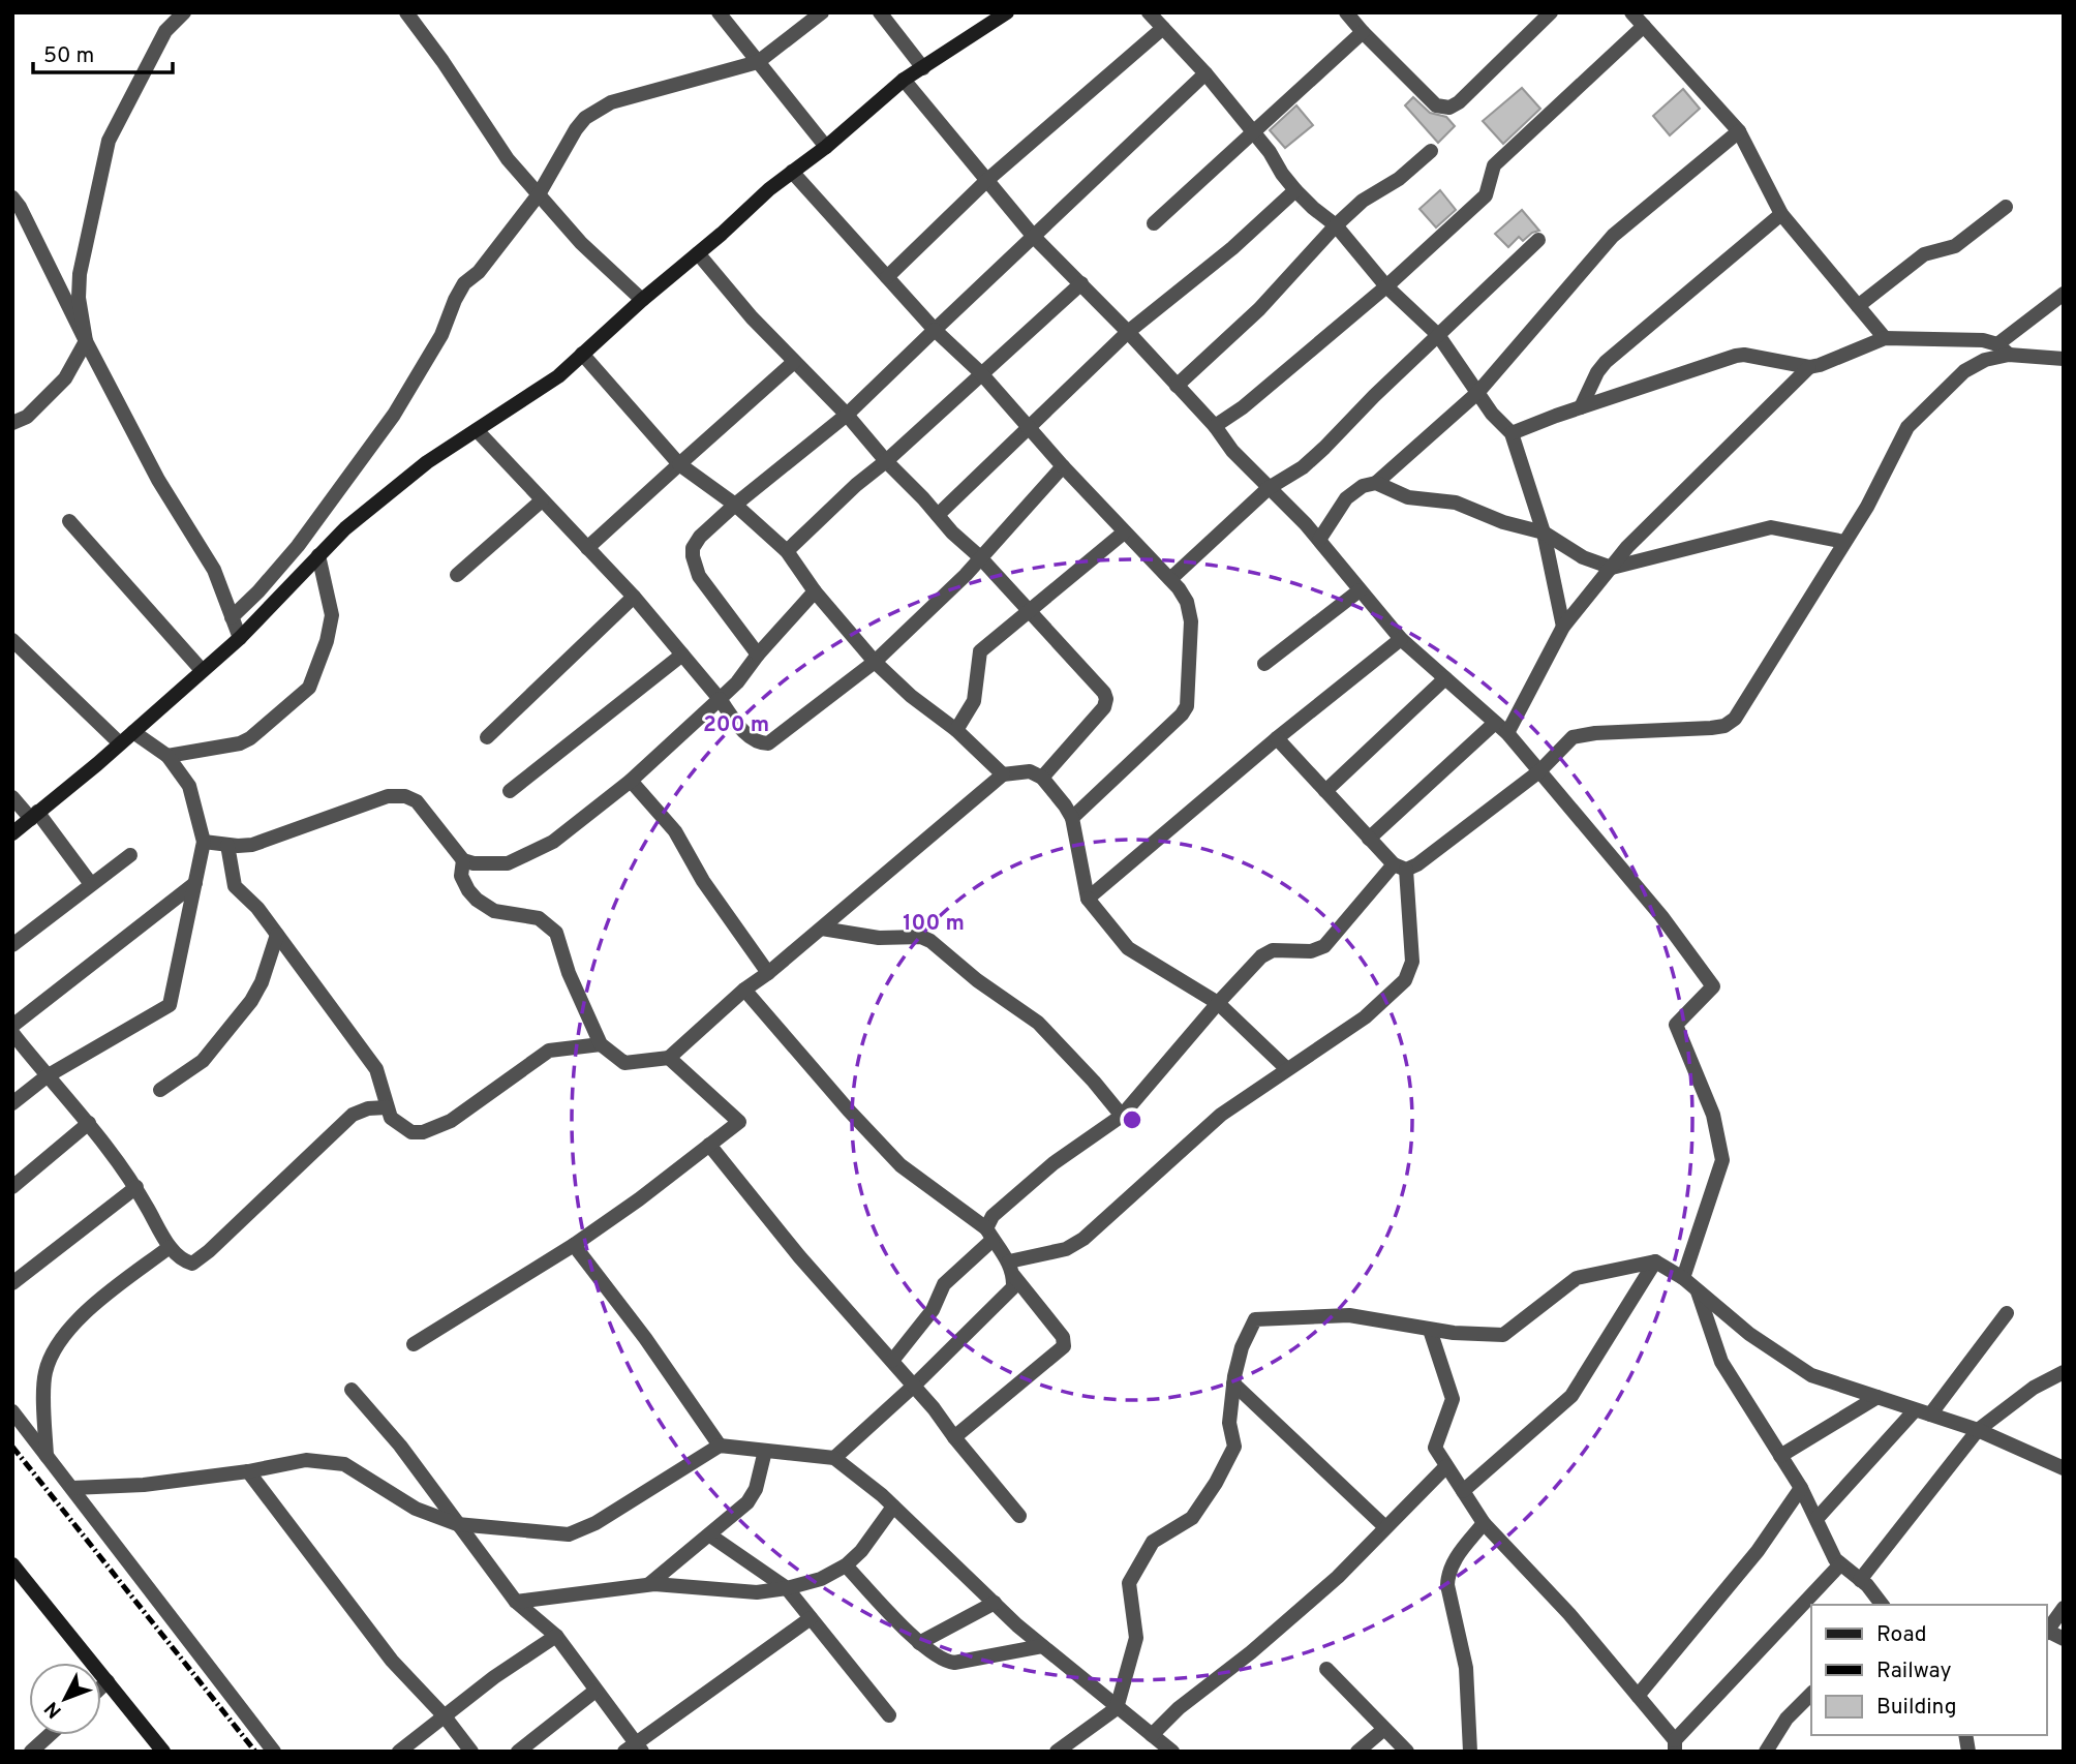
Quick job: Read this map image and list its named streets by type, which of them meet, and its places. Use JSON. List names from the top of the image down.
{
  "legend": ["Road", "Railway", "Building"],
  "scale_bar": "50 m",
  "north": "bottom left",
  "rings": ["200 m", "100 m"]
}
